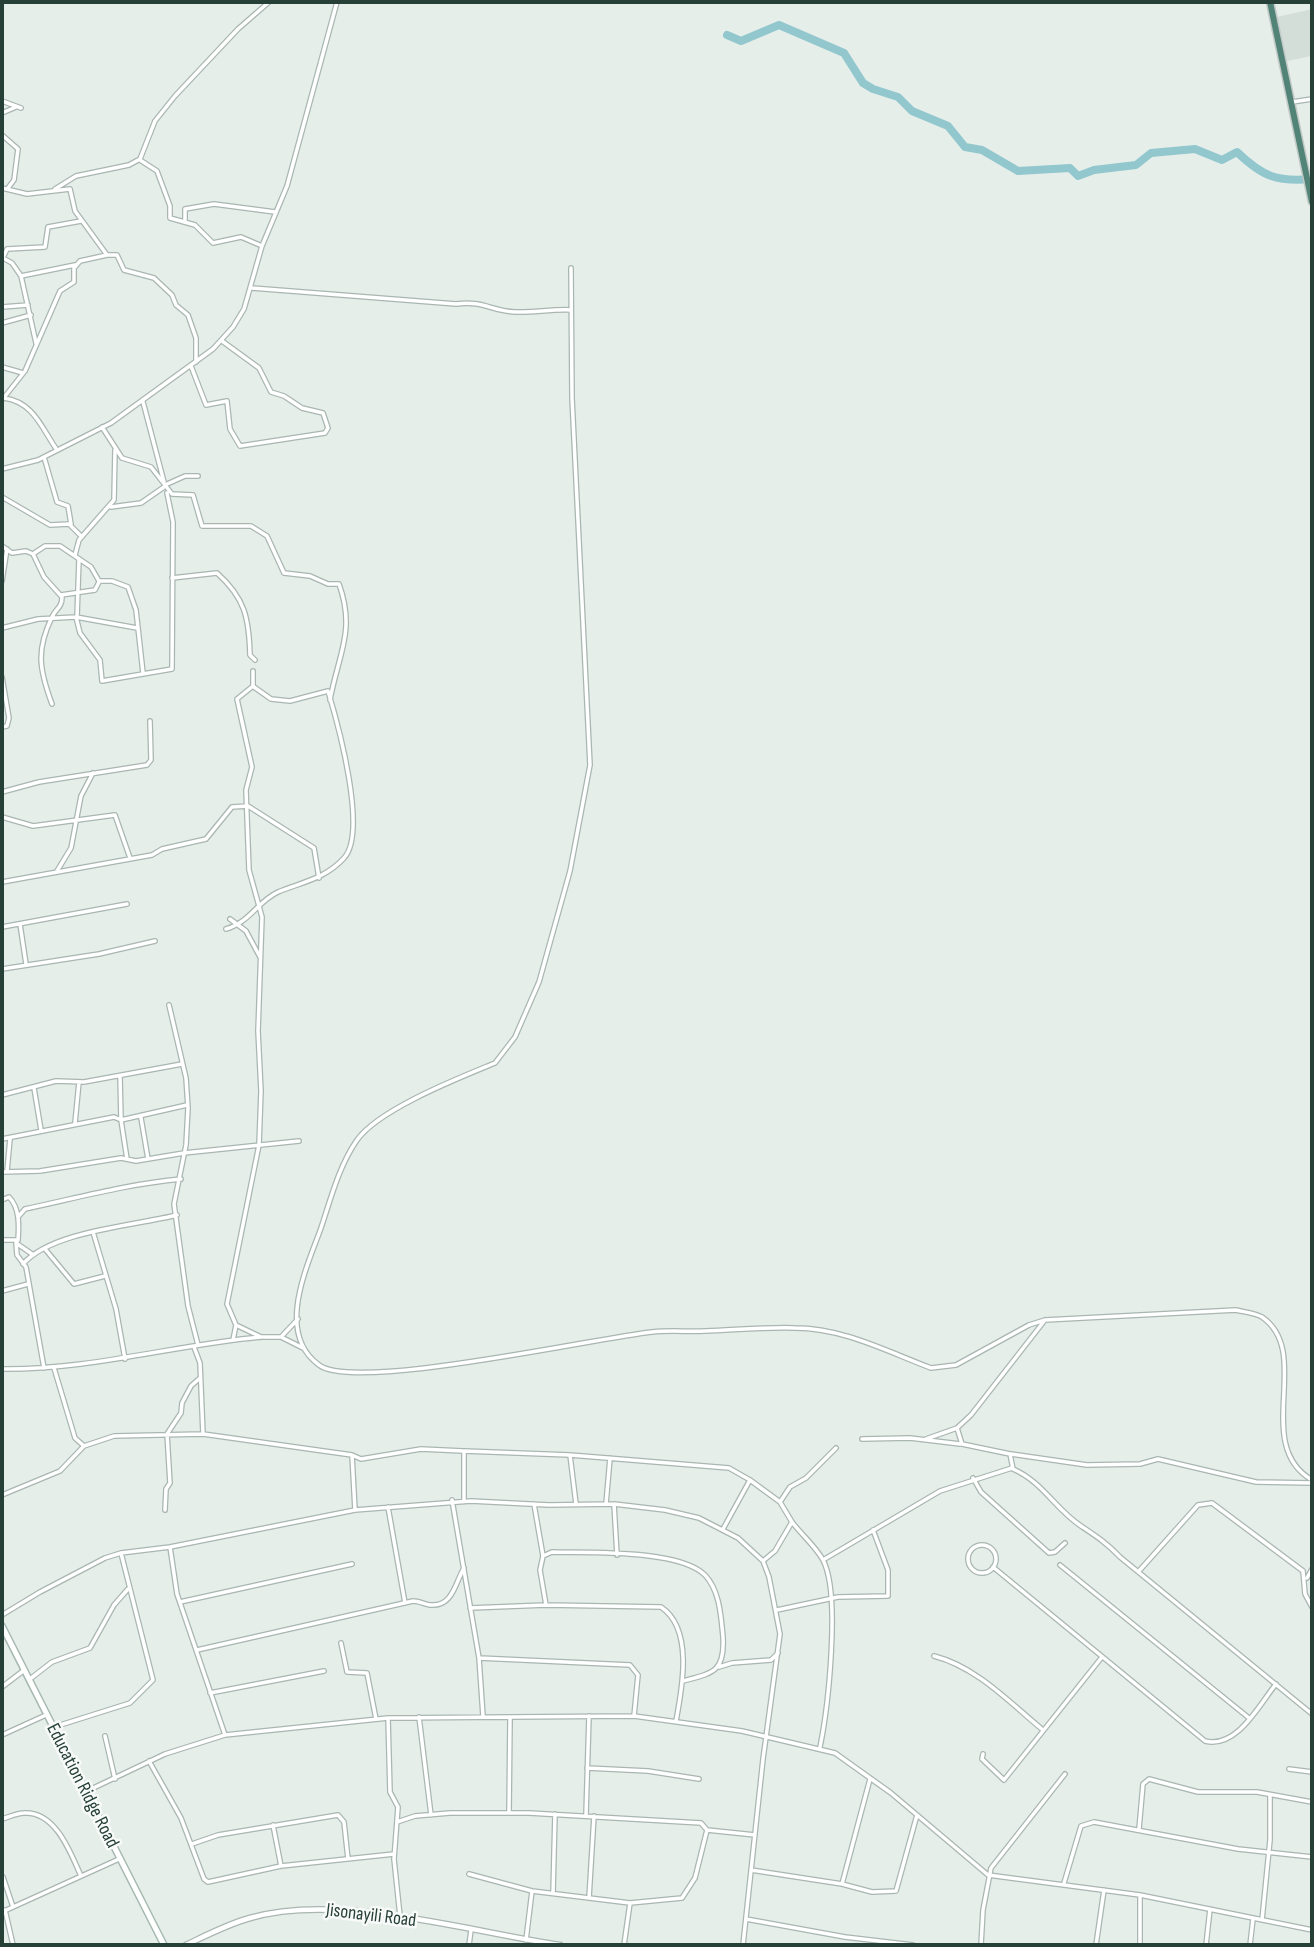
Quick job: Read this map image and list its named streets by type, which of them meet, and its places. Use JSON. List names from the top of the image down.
{
  "streets": {
    "main road": ["Education Ridge Road"],
    "street": ["Jisonayili Road"]
  }
}
